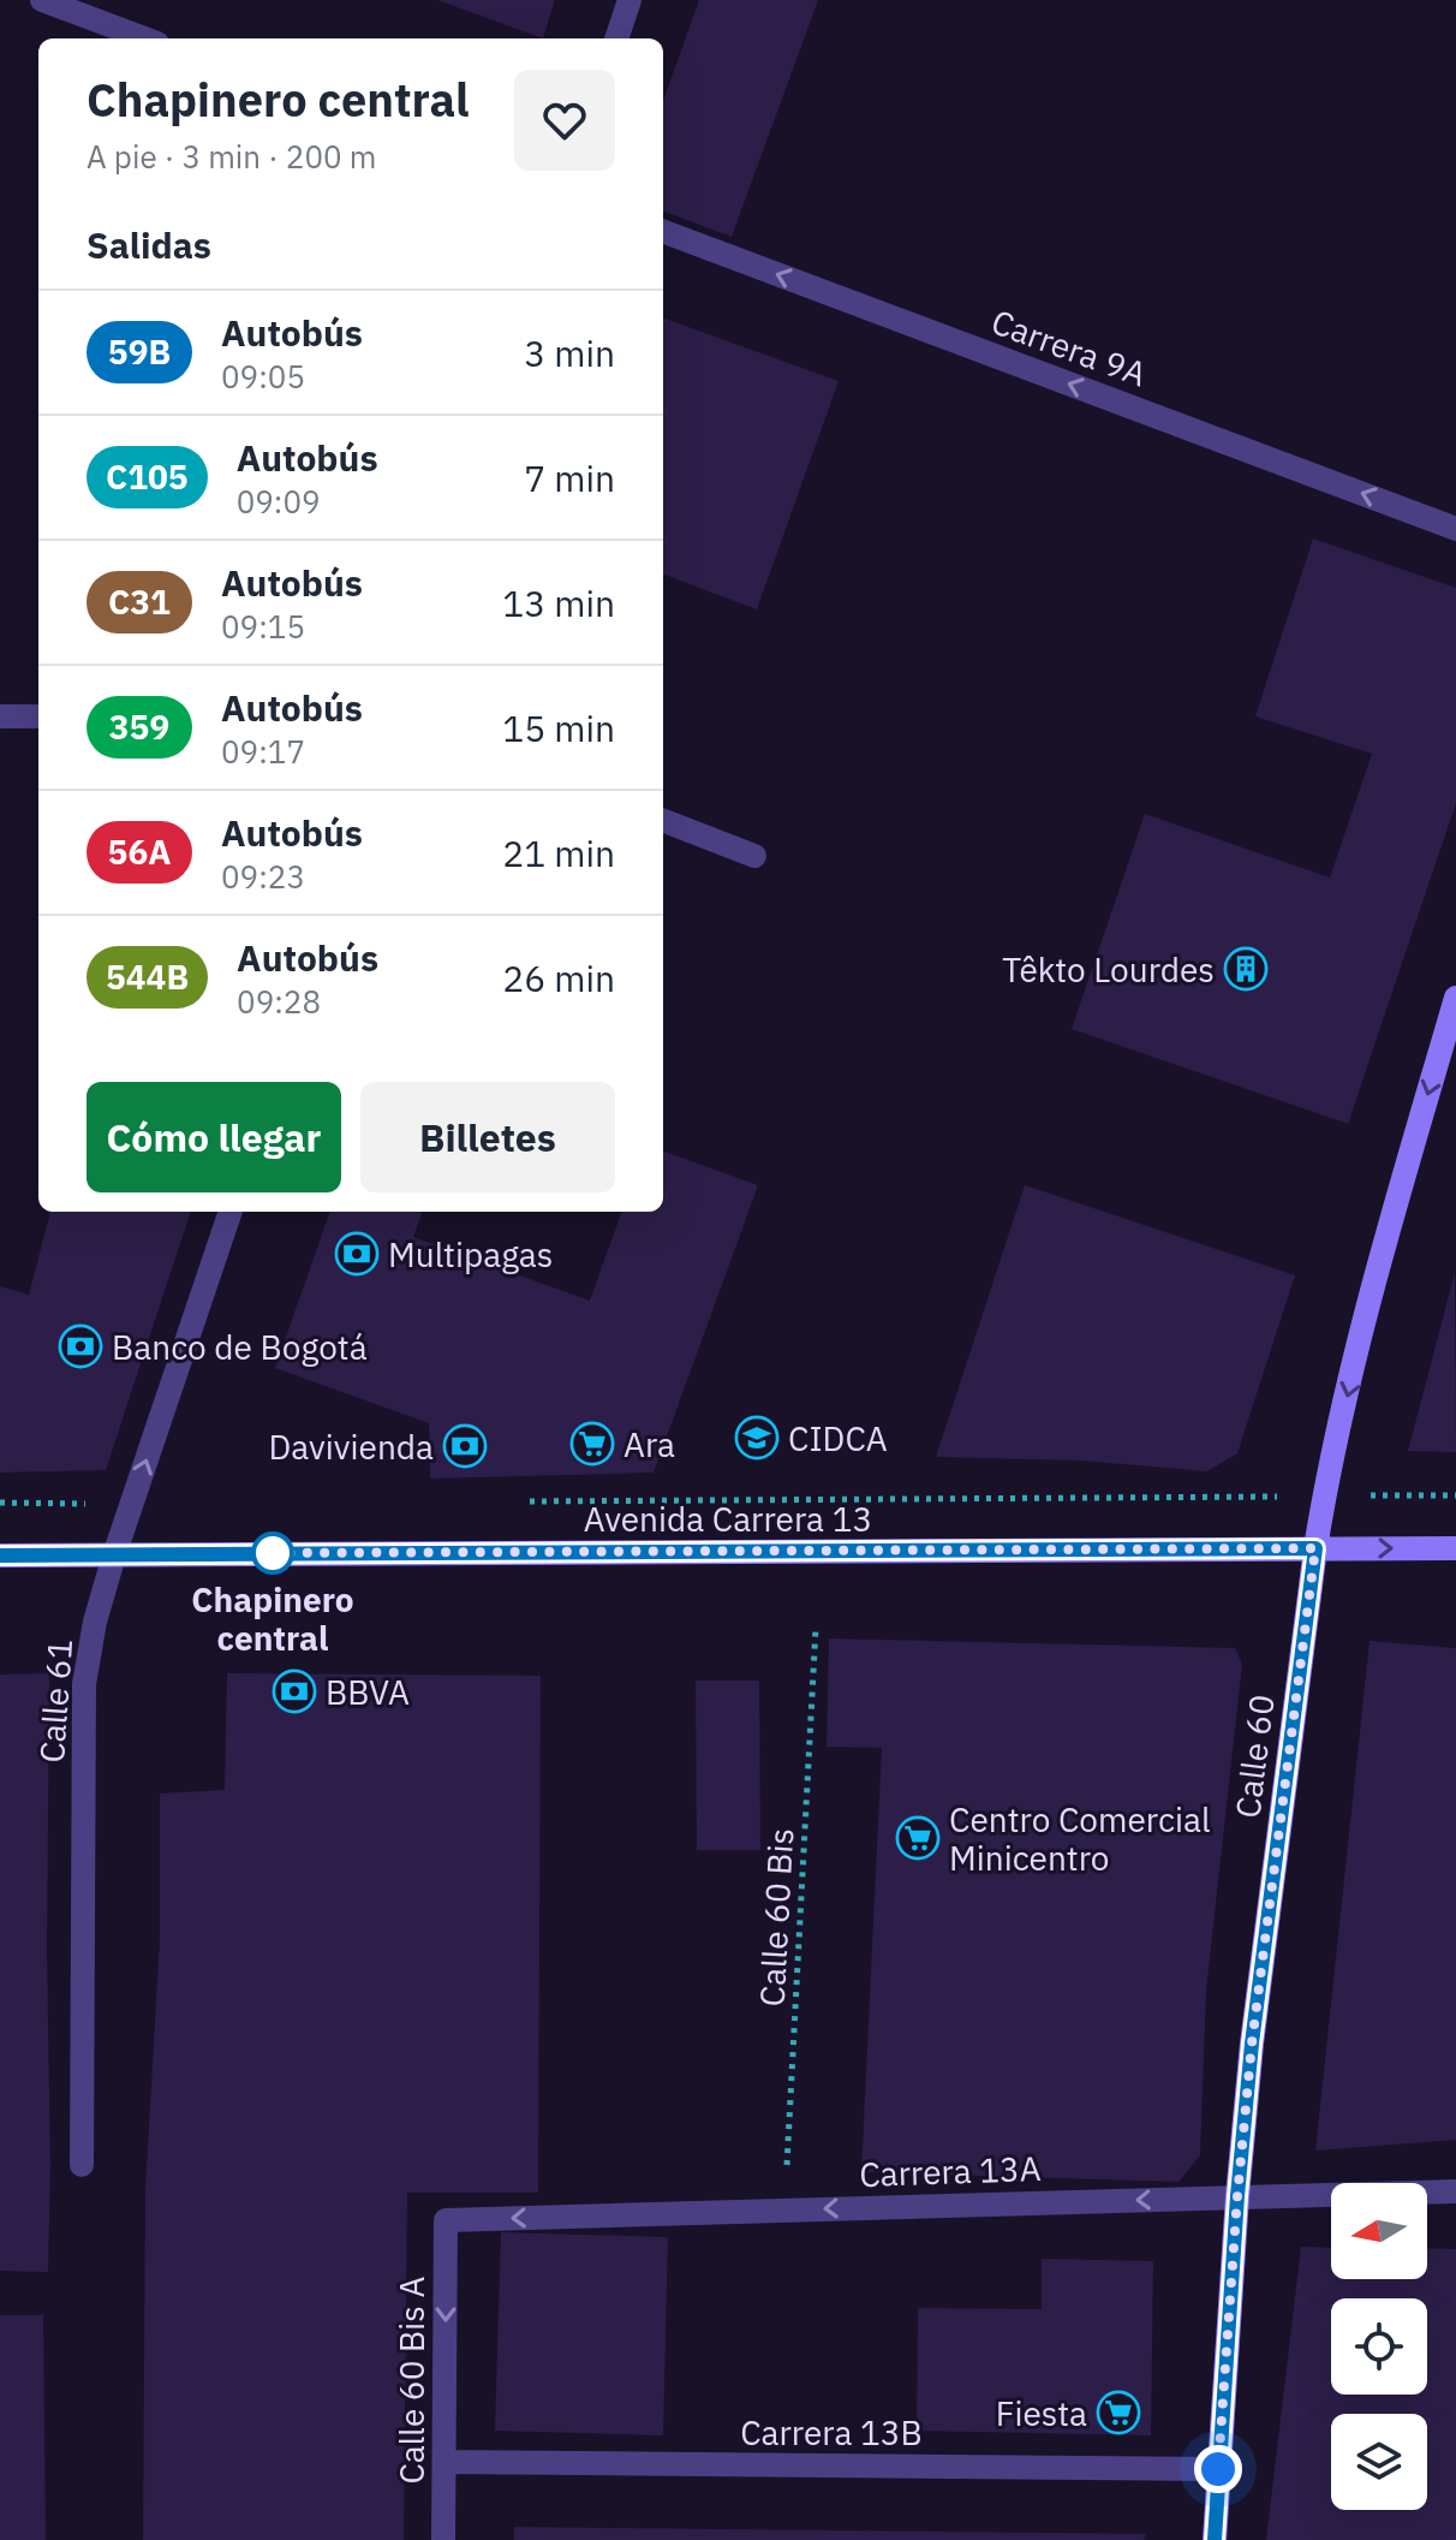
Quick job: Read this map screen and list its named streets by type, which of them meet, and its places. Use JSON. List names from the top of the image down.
{
  "streets": {
    "street": [
      "Carrera 9A",
      "Avenida Carrera 13",
      "Calle 61",
      "Calle 60",
      "Carrera 13A",
      "Calle 60 Bis A",
      "Carrera 13B"
    ],
    "path": ["Calle 60 Bis"]
  },
  "crossings": [
    ["Avenida Carrera 13", "Calle 61"],
    ["Avenida Carrera 13", "Calle 60"],
    ["Calle 60", "Carrera 13A"],
    ["Calle 60", "Carrera 13B"],
    ["Calle 60 Bis", "Carrera 13A"],
    ["Carrera 13A", "Calle 60 Bis A"],
    ["Calle 60 Bis A", "Carrera 13B"]
  ],
  "one_way": ["Carrera 9A", "Carrera 13A", "Calle 60 Bis A"],
  "places": {
    "building": ["Têkto Lourdes"],
    "bank": [
      "Multipagas",
      "Banco de Bogotá",
      "Davivienda",
      "BBVA"
    ],
    "school or university": ["CIDCA"],
    "supermarket": ["Ara", "Centro Comercial Minicentro", "Fiesta"],
    "other": ["Chapinero central"]
  },
  "lines": ["bus line 59B"],
  "north": "left",
  "page": {
    "heading": [
      ["Chapinero central", "A pie · 3 min · 200 m"],
      "Salidas"
    ],
    "list": [
      {
        "mark": "59B",
        "name": "Autobús",
        "note": "09:05",
        "value": "3 min"
      },
      {
        "mark": "C105",
        "name": "Autobús",
        "note": "09:09",
        "value": "7 min"
      },
      {
        "mark": "C31",
        "name": "Autobús",
        "note": "09:15",
        "value": "13 min"
      },
      {
        "mark": "359",
        "name": "Autobús",
        "note": "09:17",
        "value": "15 min"
      },
      {
        "mark": "56A",
        "name": "Autobús",
        "note": "09:23",
        "value": "21 min"
      },
      {
        "mark": "544B",
        "name": "Autobús",
        "note": "09:28",
        "value": "26 min"
      }
    ],
    "buttons": ["Cómo llegar", "Billetes"]
  }
}
